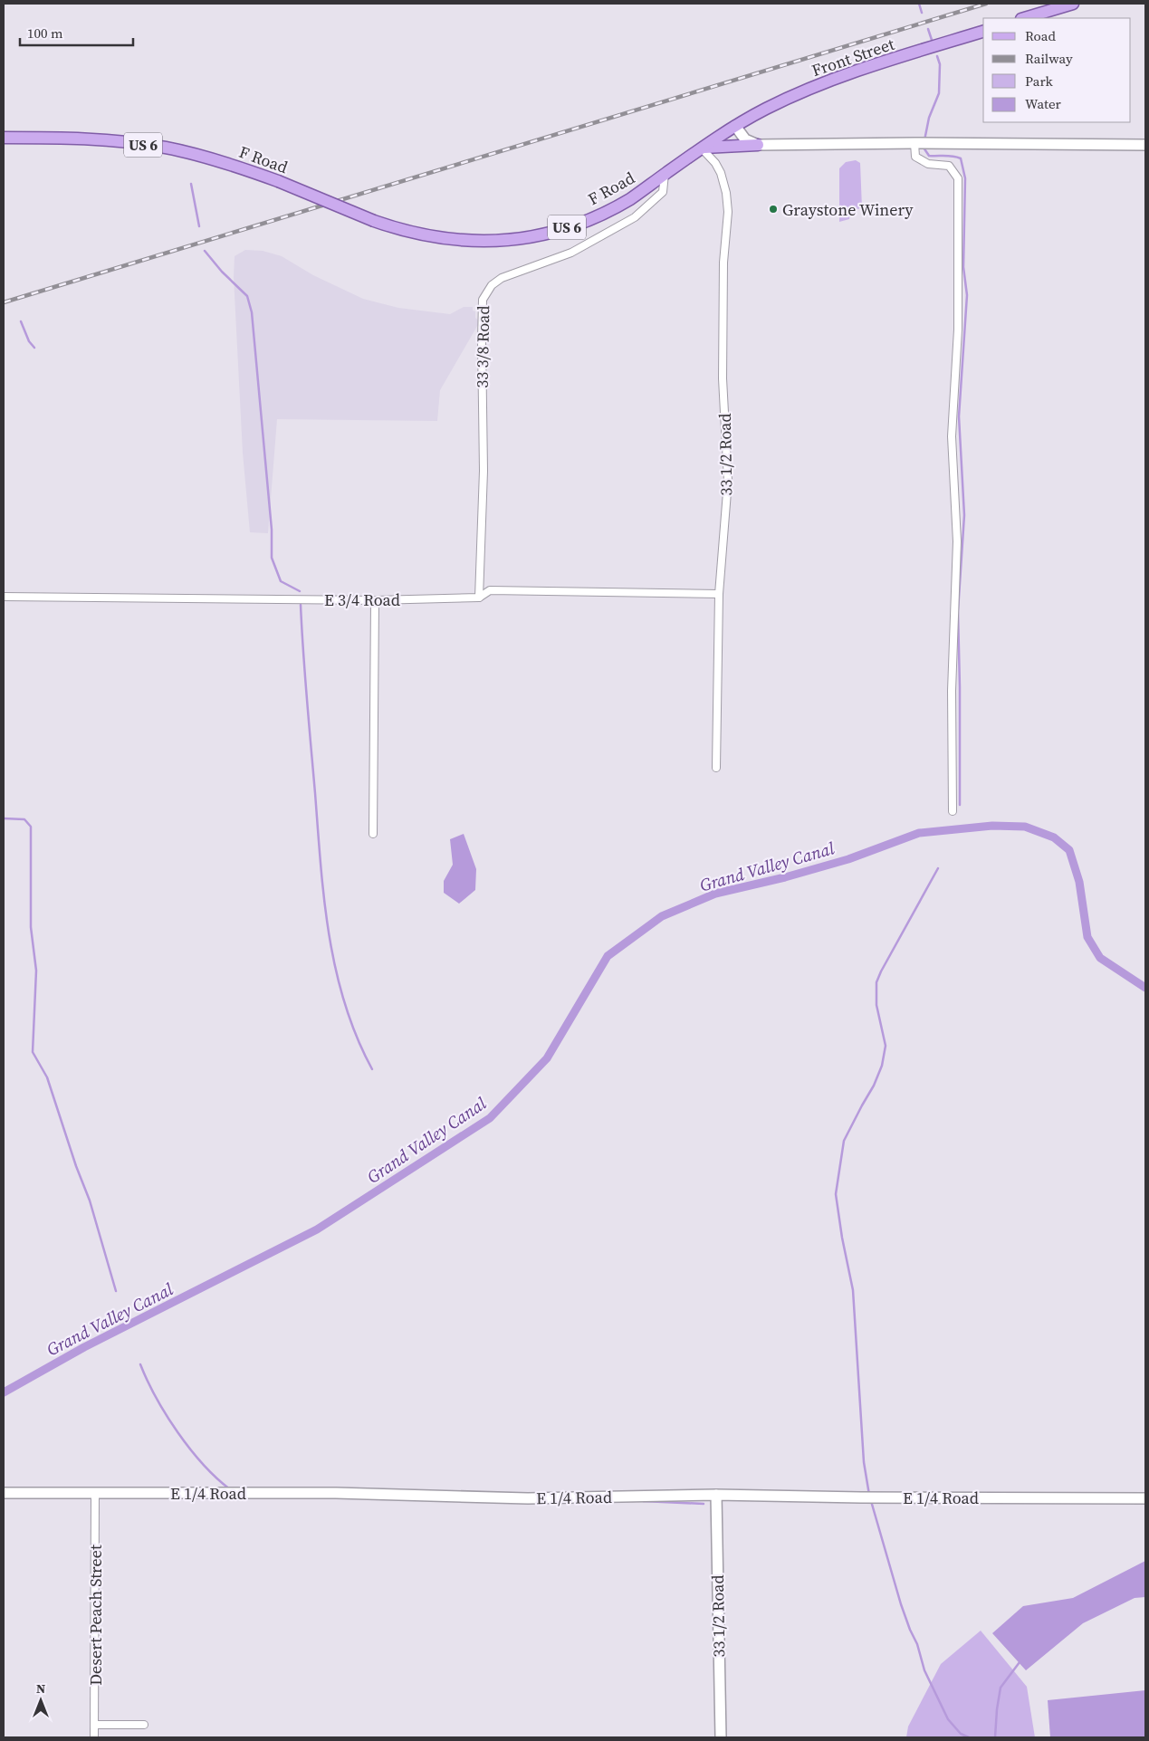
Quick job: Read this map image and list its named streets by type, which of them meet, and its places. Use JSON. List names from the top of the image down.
{
  "streets": {
    "main road": ["Front Street", "US 6", "F Road"],
    "street": [
      "33 3/8 Road",
      "33 1/2 Road",
      "E 3/4 Road",
      "E 1/4 Road",
      "Desert Peach Street"
    ]
  },
  "crossings": [
    ["Front Street", "F Road"],
    ["F Road", "33 3/8 Road"],
    ["F Road", "33 1/2 Road"],
    ["33 3/8 Road", "E 3/4 Road"],
    ["33 1/2 Road", "E 3/4 Road"],
    ["33 1/2 Road", "E 1/4 Road"],
    ["E 1/4 Road", "Desert Peach Street"]
  ],
  "water": ["Grand Valley Canal"],
  "places": ["Graystone Winery"],
  "legend": [
    "Road",
    "Railway",
    "Park",
    "Water"
  ],
  "scale_bar": "100 m",
  "north": "top"
}
